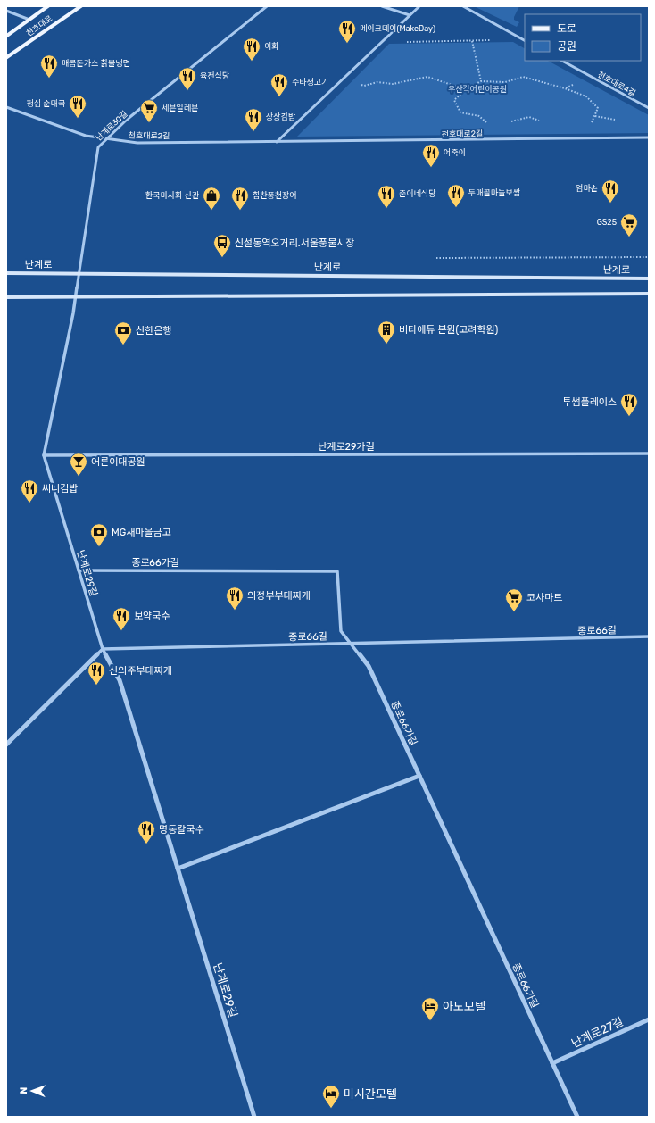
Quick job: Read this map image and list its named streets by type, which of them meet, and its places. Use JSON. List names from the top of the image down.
{
  "streets": {
    "main road": ["천호대로", "난계로"],
    "street": [
      "천호대로4길",
      "난계로30길",
      "천호대로2길",
      "난계로29가길",
      "종로66가길",
      "난계로29길",
      "종로66길",
      "난계로27길"
    ]
  },
  "crossings": [
    ["난계로30길", "천호대로2길"],
    ["난계로30길", "난계로"],
    ["난계로30길", "난계로29길"],
    ["난계로", "난계로29길"],
    ["난계로29가길", "난계로29길"],
    ["종로66가길", "난계로29길"],
    ["종로66가길", "종로66길"],
    ["종로66가길", "난계로27길"],
    ["난계로29길", "종로66길"]
  ],
  "parks": ["우산각어린이공원"],
  "places": {
    "restaurant": [
      "메이크데이(MakeDay)",
      "이화",
      "매콤돈가스 칡불냉면",
      "육전식당",
      "수타생고기",
      "청심 순대국",
      "상상김밥",
      "어죽이",
      "엄마손",
      "두매골마늘보쌈",
      "준이네식당",
      "힘찬풍천장어",
      "투썸플레이스",
      "써니김밥",
      "의정부부대찌개",
      "보약국수",
      "신의주부대찌개",
      "명동칼국수"
    ],
    "supermarket": ["세븐일레븐", "GS25", "코사마트"],
    "shop": ["한국마사회 신관"],
    "bus stop": ["신설동역오거리.서울풍물시장"],
    "building": ["비타에듀 본원(고려학원)"],
    "bank": ["신한은행", "MG새마을금고"],
    "bar": ["어른이대공원"],
    "hotel": ["아노모텔", "미시간모텔"]
  },
  "legend": ["도로", "공원"],
  "north": "left"
}
